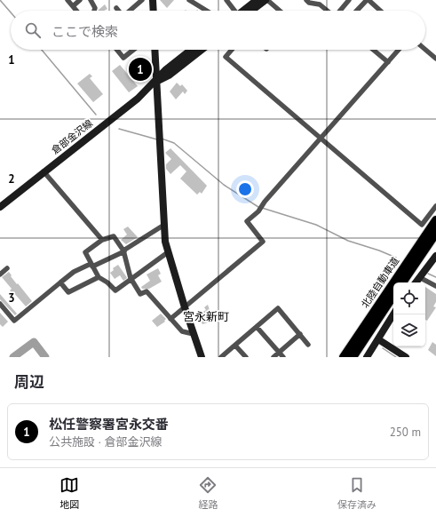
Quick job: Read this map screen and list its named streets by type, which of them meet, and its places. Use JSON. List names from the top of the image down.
{
  "streets": {
    "highway": ["北陸自動車道"],
    "street": ["倉部金沢線"]
  },
  "districts": ["宮永新町"],
  "page": {
    "search": "ここで検索",
    "pins": "1",
    "heading": "周辺",
    "list": [
      {
        "mark": "1",
        "name": "松任警察署宮永交番",
        "note": "公共施設 · 倉部金沢線",
        "value": "250 m"
      }
    ],
    "nav": ["地図", "経路", "保存済み"]
  },
  "grid": {
    "rows": ["1", "2", "3"]
  }
}
